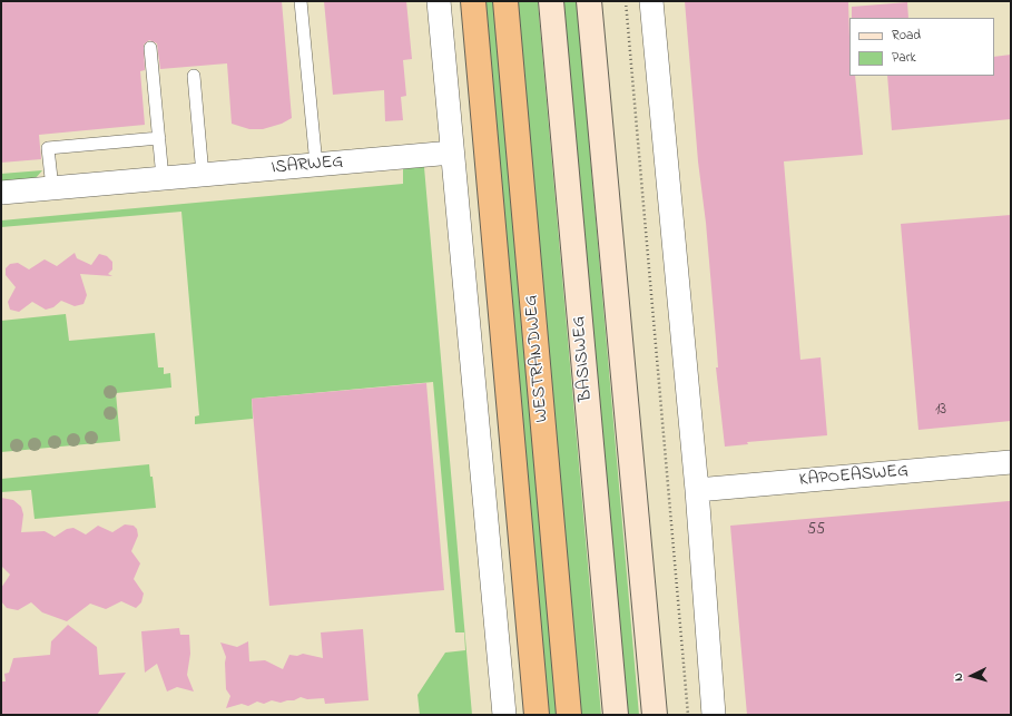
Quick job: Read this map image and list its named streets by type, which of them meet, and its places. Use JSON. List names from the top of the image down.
{
  "streets": {
    "highway": ["WESTRANDWEG"],
    "main road": ["BASISWEG"],
    "street": ["ISARWEG", "KAPOEASWEG"]
  },
  "house_numbers": ["13", "55"],
  "legend": ["Road", "Park"],
  "north": "left"
}
